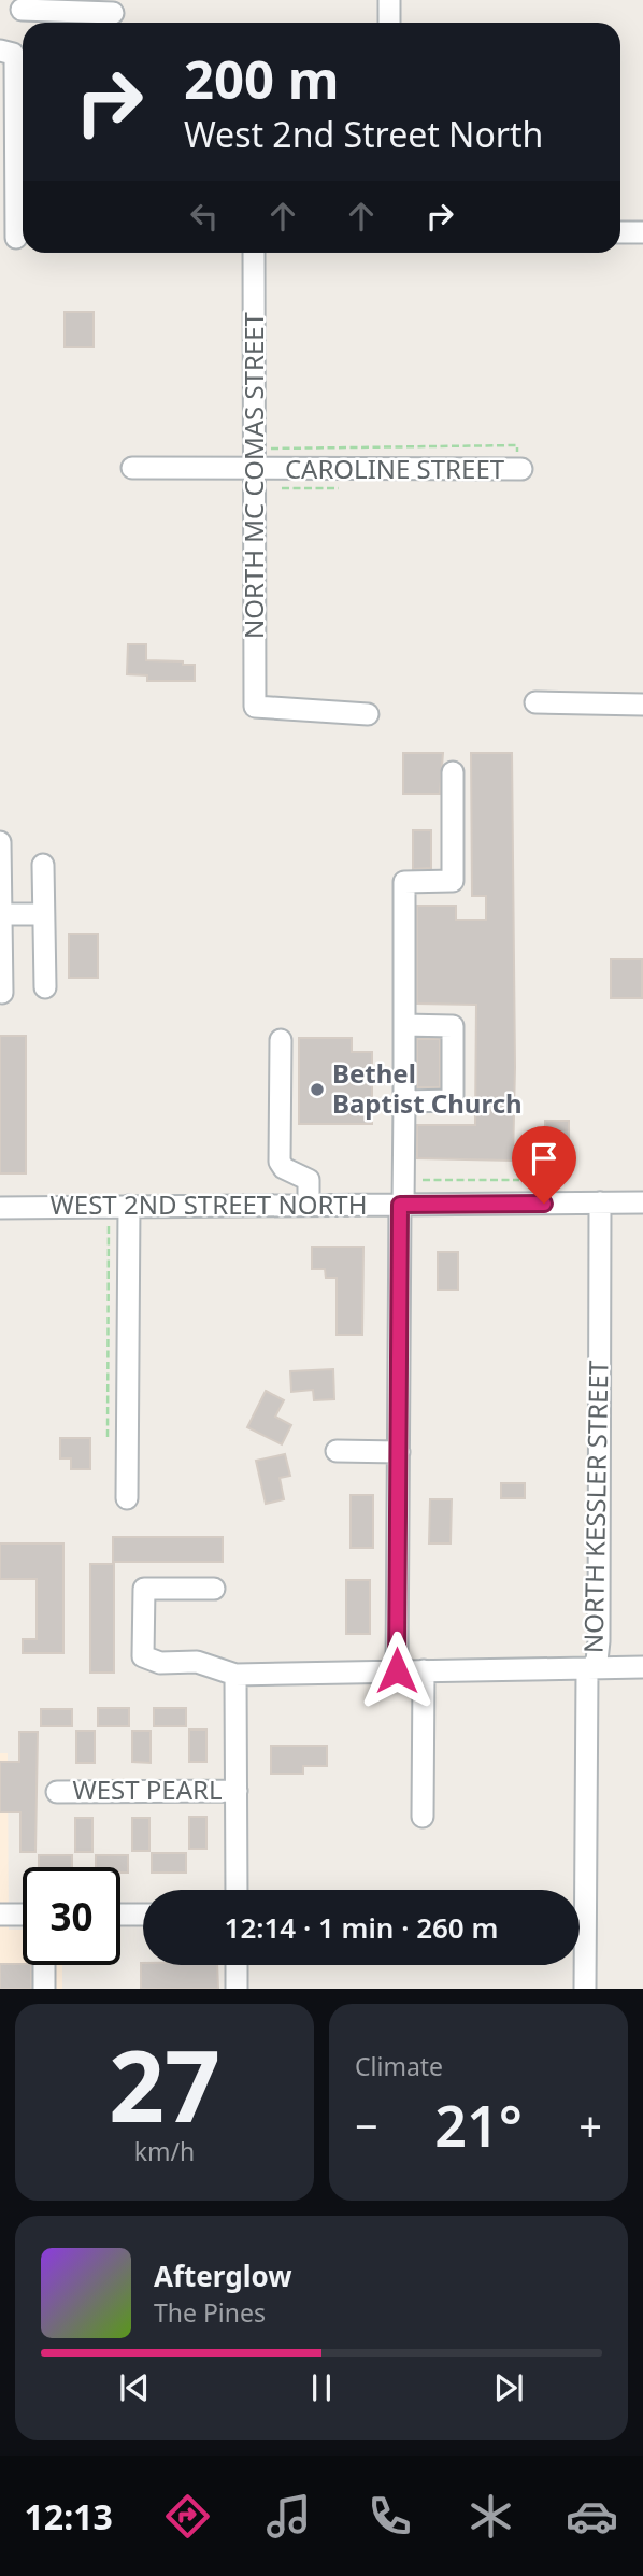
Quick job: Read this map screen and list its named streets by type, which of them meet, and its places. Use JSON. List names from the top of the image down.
{
  "streets": {
    "street": [
      "CAROLINE STREET",
      "NORTH MC COMAS STREET",
      "WEST 2ND STREET NORTH",
      "NORTH KESSLER STREET",
      "WEST PEARL"
    ]
  },
  "crossings": [
    ["CAROLINE STREET", "NORTH MC COMAS STREET"],
    ["WEST 2ND STREET NORTH", "NORTH KESSLER STREET"]
  ],
  "places": ["Bethel Baptist Church"],
  "page": {
    "turn": ["200 m", "West 2nd Street North"],
    "limit": "30",
    "trip": "12:14 · 1 min · 260 m",
    "tile": [
      ["27", "km/h"],
      "Climate"
    ],
    "heat": ["−", "21°", "+"],
    "song": ["Afterglow", "The Pines"],
    "tabs": "12:13"
  }
}
